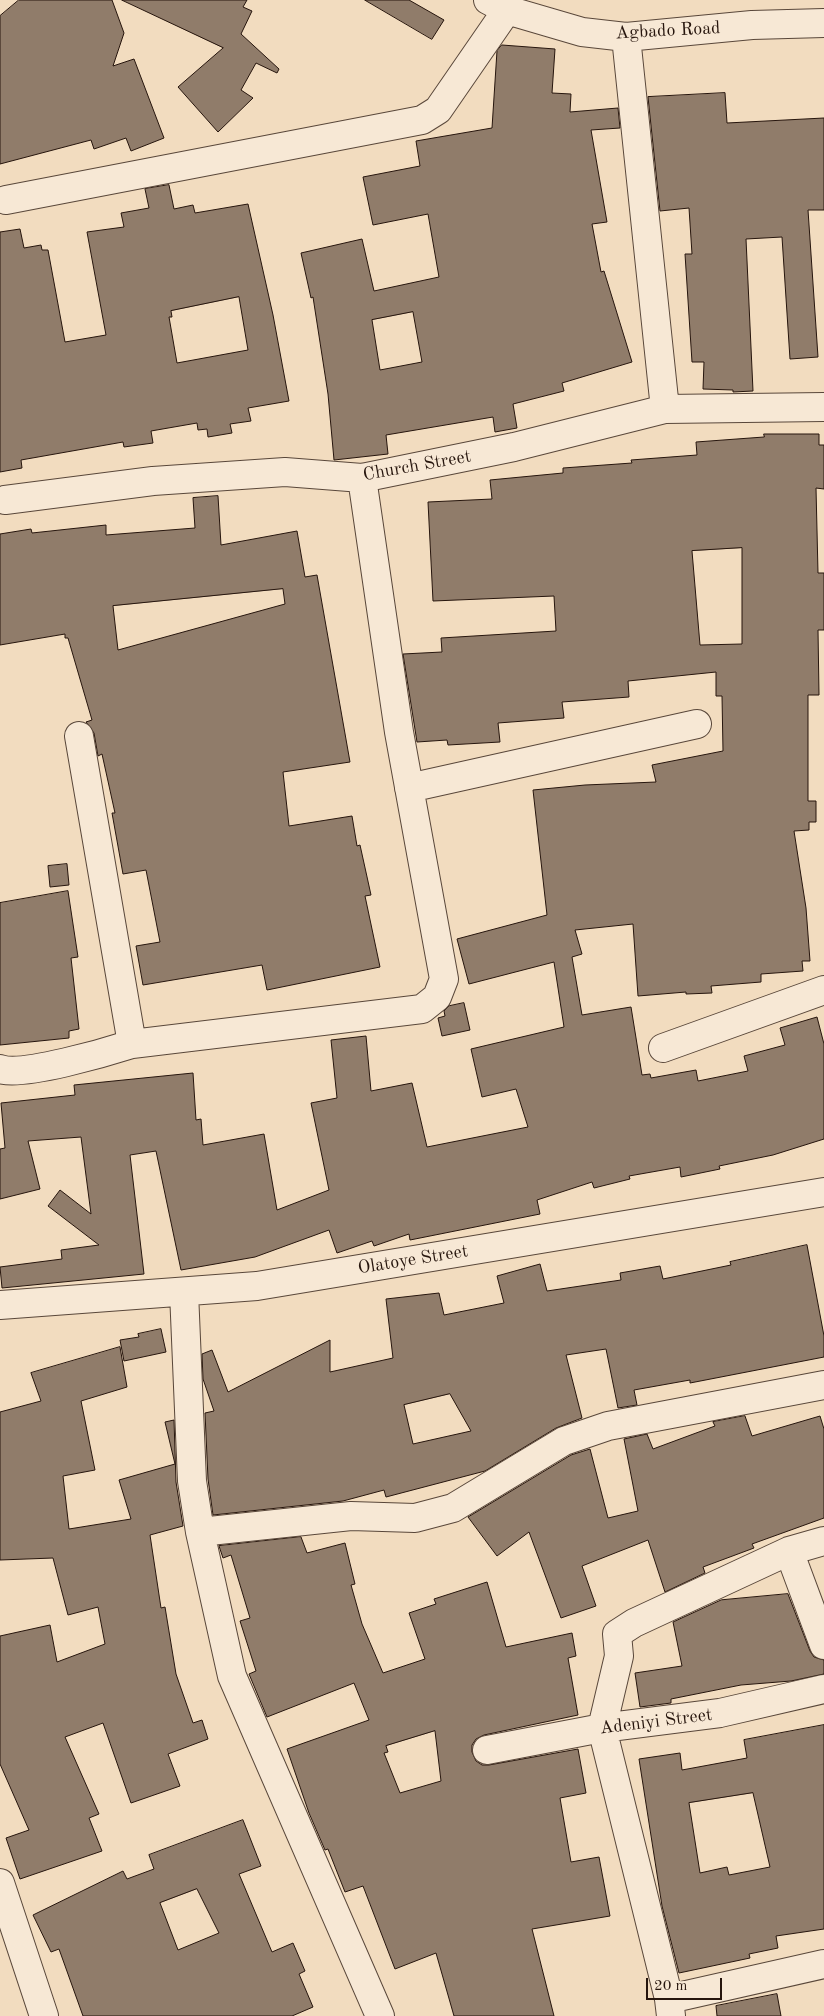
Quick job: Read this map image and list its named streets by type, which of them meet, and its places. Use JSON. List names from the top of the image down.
{
  "streets": {
    "street": [
      "Agbado Road",
      "Church Street",
      "Olatoye Street",
      "Adeniyi Street"
    ]
  },
  "scale_bar": "20 m"
}
